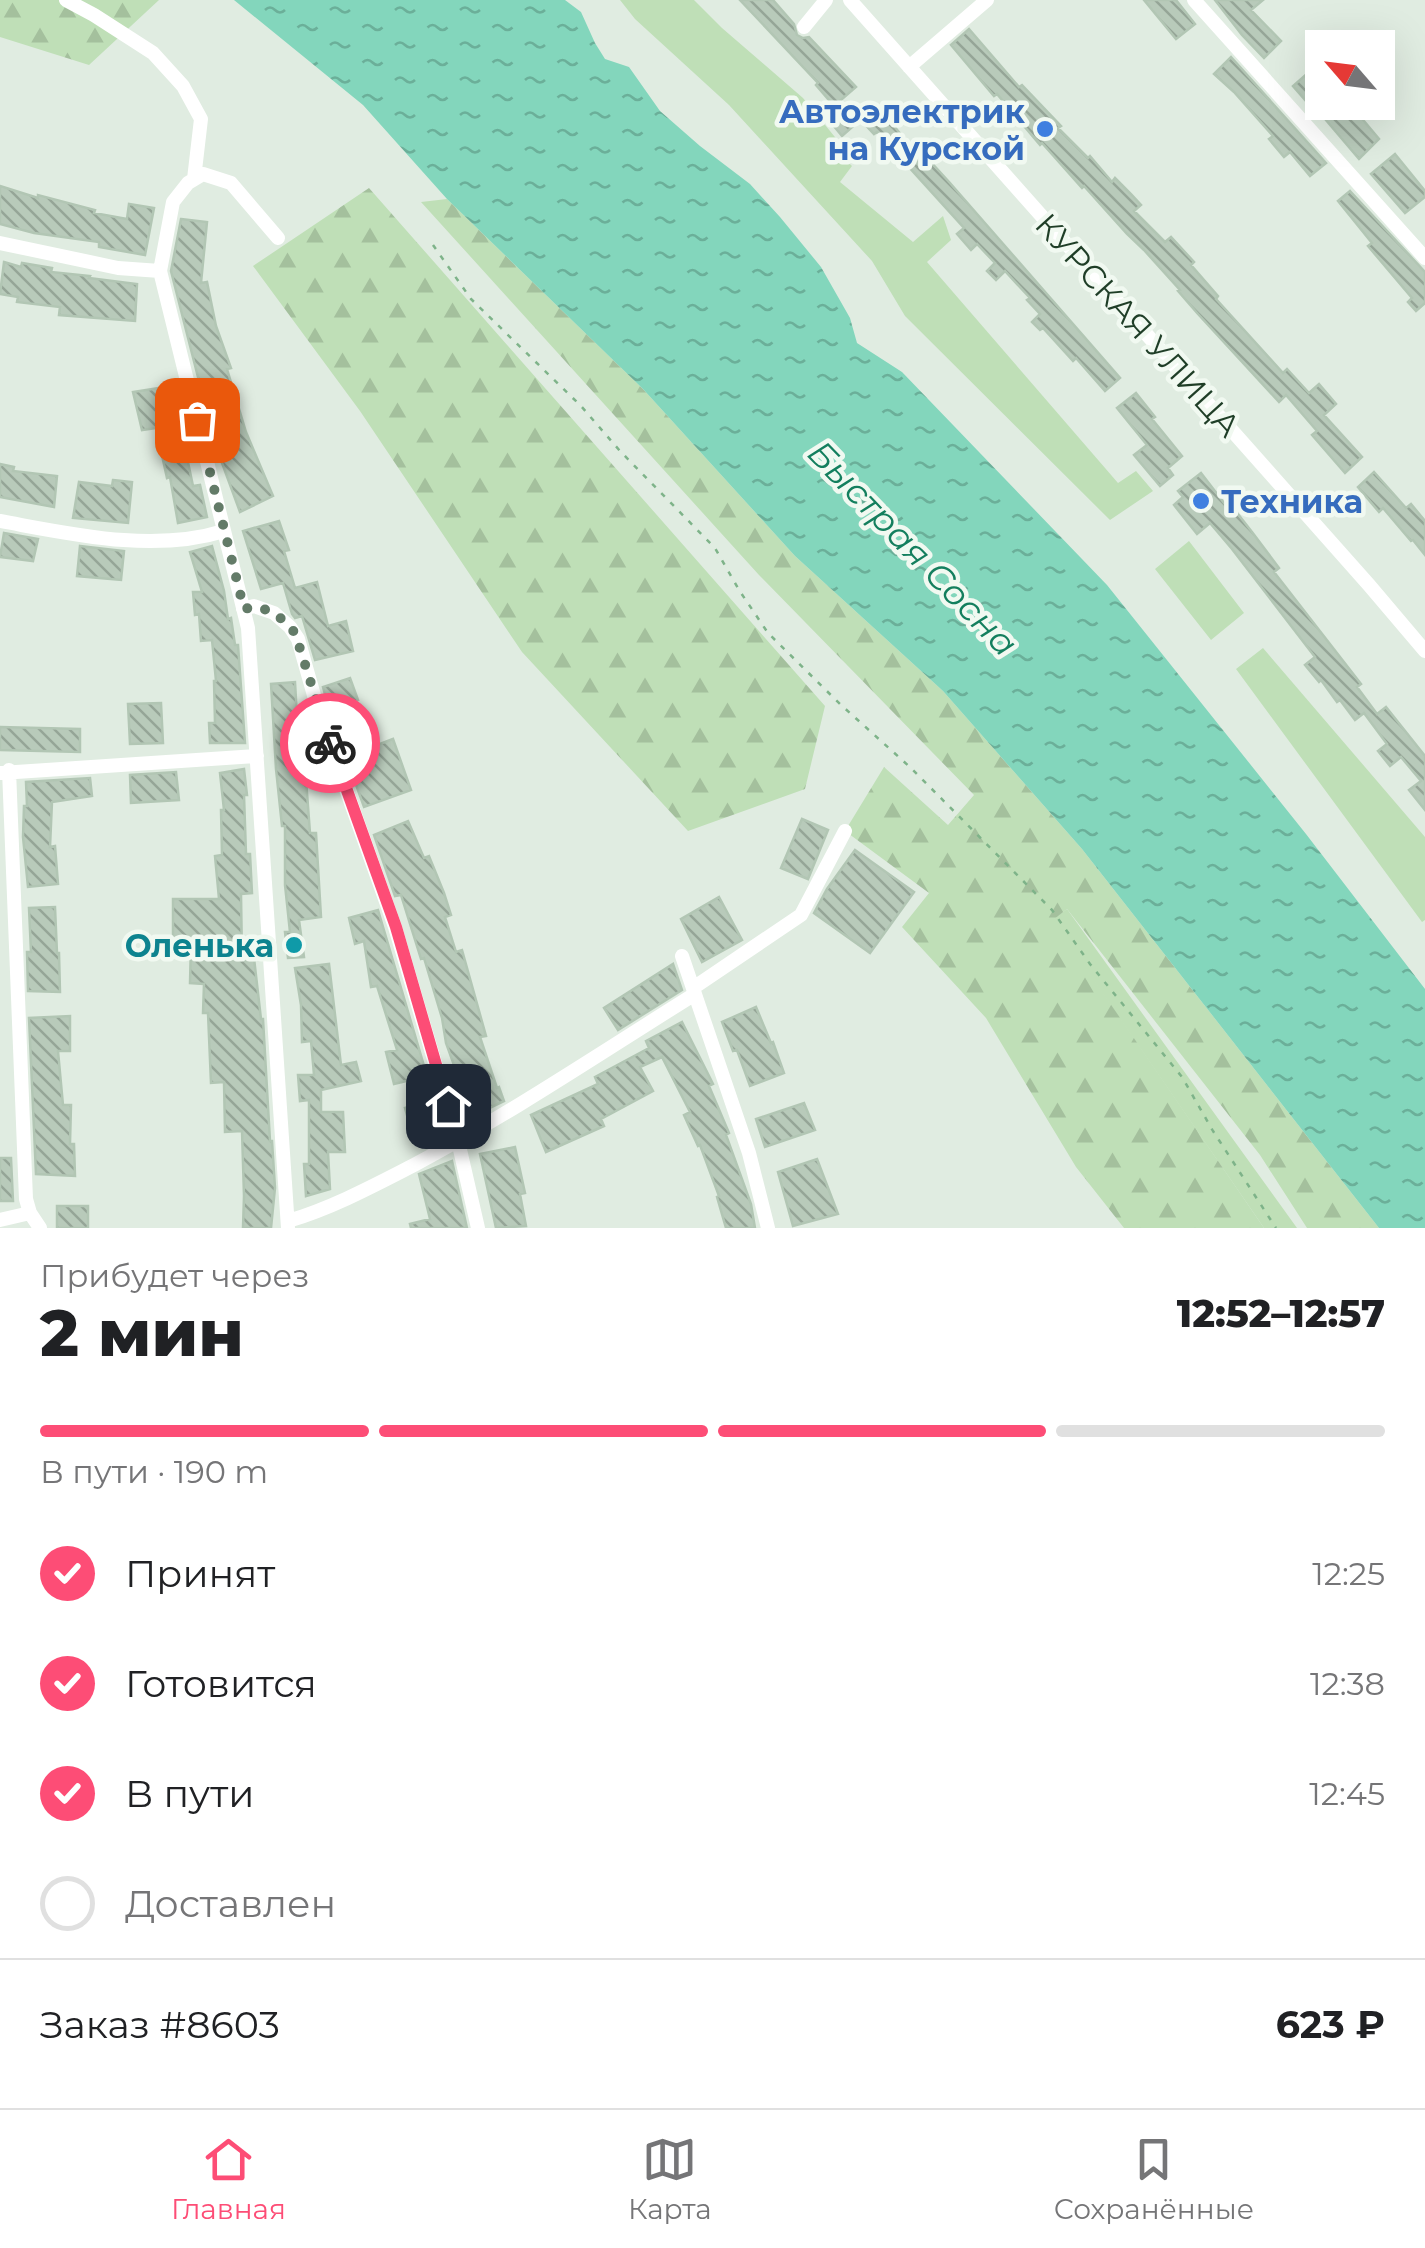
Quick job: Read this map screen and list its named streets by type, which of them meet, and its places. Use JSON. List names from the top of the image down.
{
  "streets": {
    "street": ["КУРСКАЯ УЛИЦА"]
  },
  "water": ["Быстрая Сосна"],
  "places": ["Автоэлектрик на Курской", "Техника", "Оленька"],
  "north": "top left",
  "page": {
    "heading": ["2 мин", "Прибудет через", "12:52–12:57"],
    "panel": ["Заказ #8603", "623 ₽"],
    "bar": "В пути · 190 m",
    "list": [
      ["Принят", "12:25"],
      ["Готовится", "12:38"],
      ["В пути", "12:45"],
      "Доставлен"
    ],
    "tabs": ["Главная", "Карта", "Сохранённые"]
  }
}
